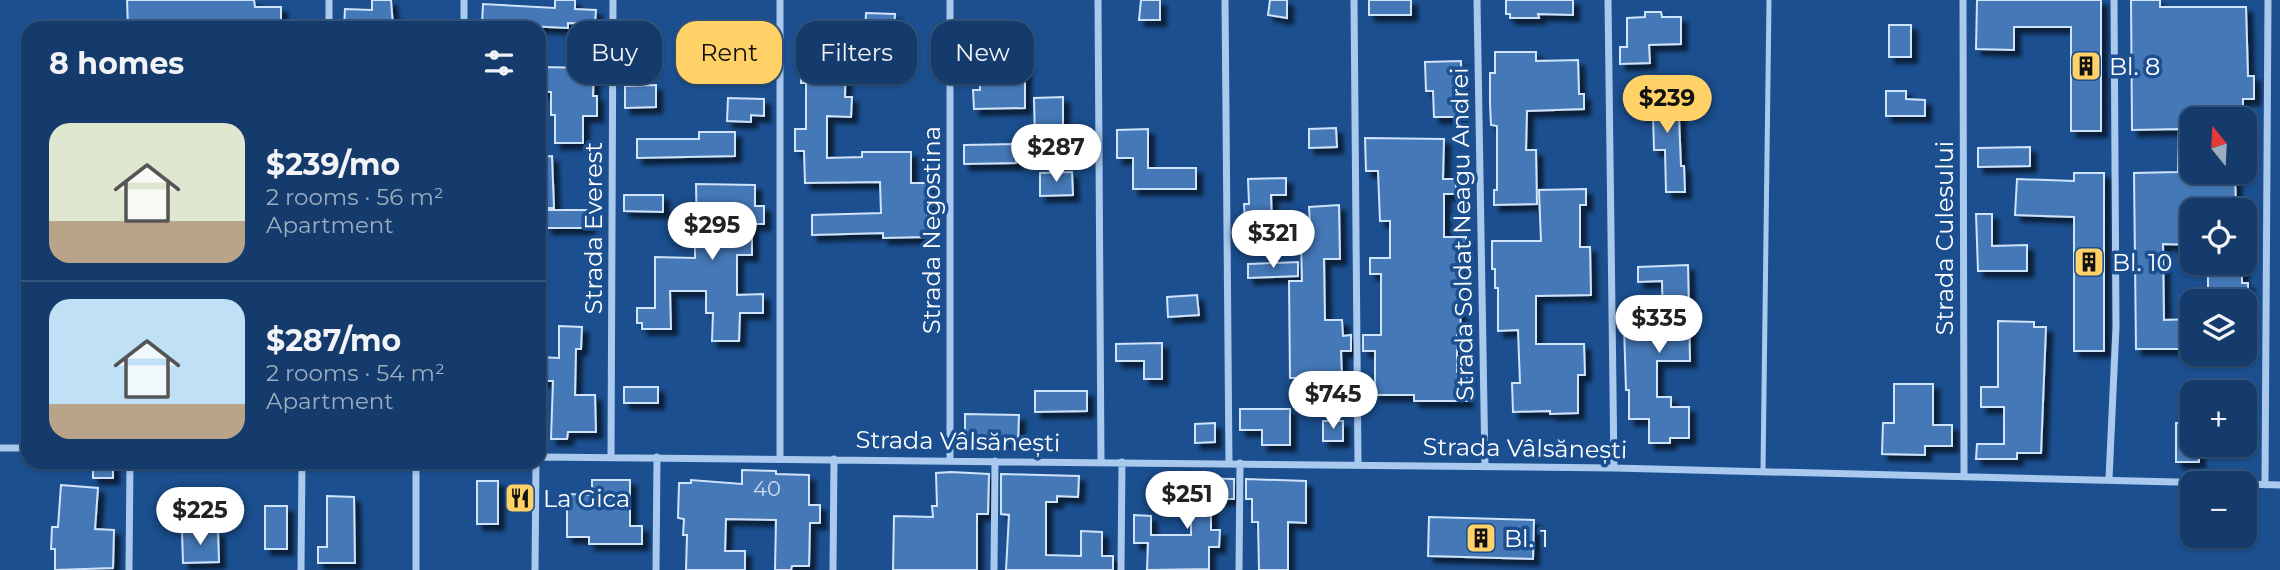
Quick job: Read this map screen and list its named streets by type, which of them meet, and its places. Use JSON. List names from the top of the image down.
{
  "streets": {
    "street": [
      "Strada Everest",
      "Strada Negostina",
      "Strada Soldat Neagu Andrei",
      "Strada Culesului",
      "Strada Vâlsănești"
    ]
  },
  "crossings": [
    ["Strada Everest", "Strada Vâlsănești"],
    ["Strada Negostina", "Strada Vâlsănești"],
    ["Strada Soldat Neagu Andrei", "Strada Vâlsănești"],
    ["Strada Culesului", "Strada Vâlsănești"]
  ],
  "places": {
    "building": ["Bl. 8", "Bl. 10", "Bl. 1"],
    "restaurant": ["La Gica"]
  },
  "house_numbers": ["40"],
  "north": "top",
  "page": {
    "chip": [
      "Buy",
      "Rent",
      "Filters",
      "New"
    ],
    "heading": "8 homes",
    "price": [
      "$239",
      "$287",
      "$295",
      "$321",
      "$335",
      "$745",
      "$251",
      "$225"
    ],
    "list": [
      {
        "name": "$239/mo",
        "note": "2 rooms · 56 m² · Apartment"
      },
      {
        "name": "$287/mo",
        "note": "2 rooms · 54 m² · Apartment"
      }
    ],
    "map_buttons": ["+", "−"]
  }
}
